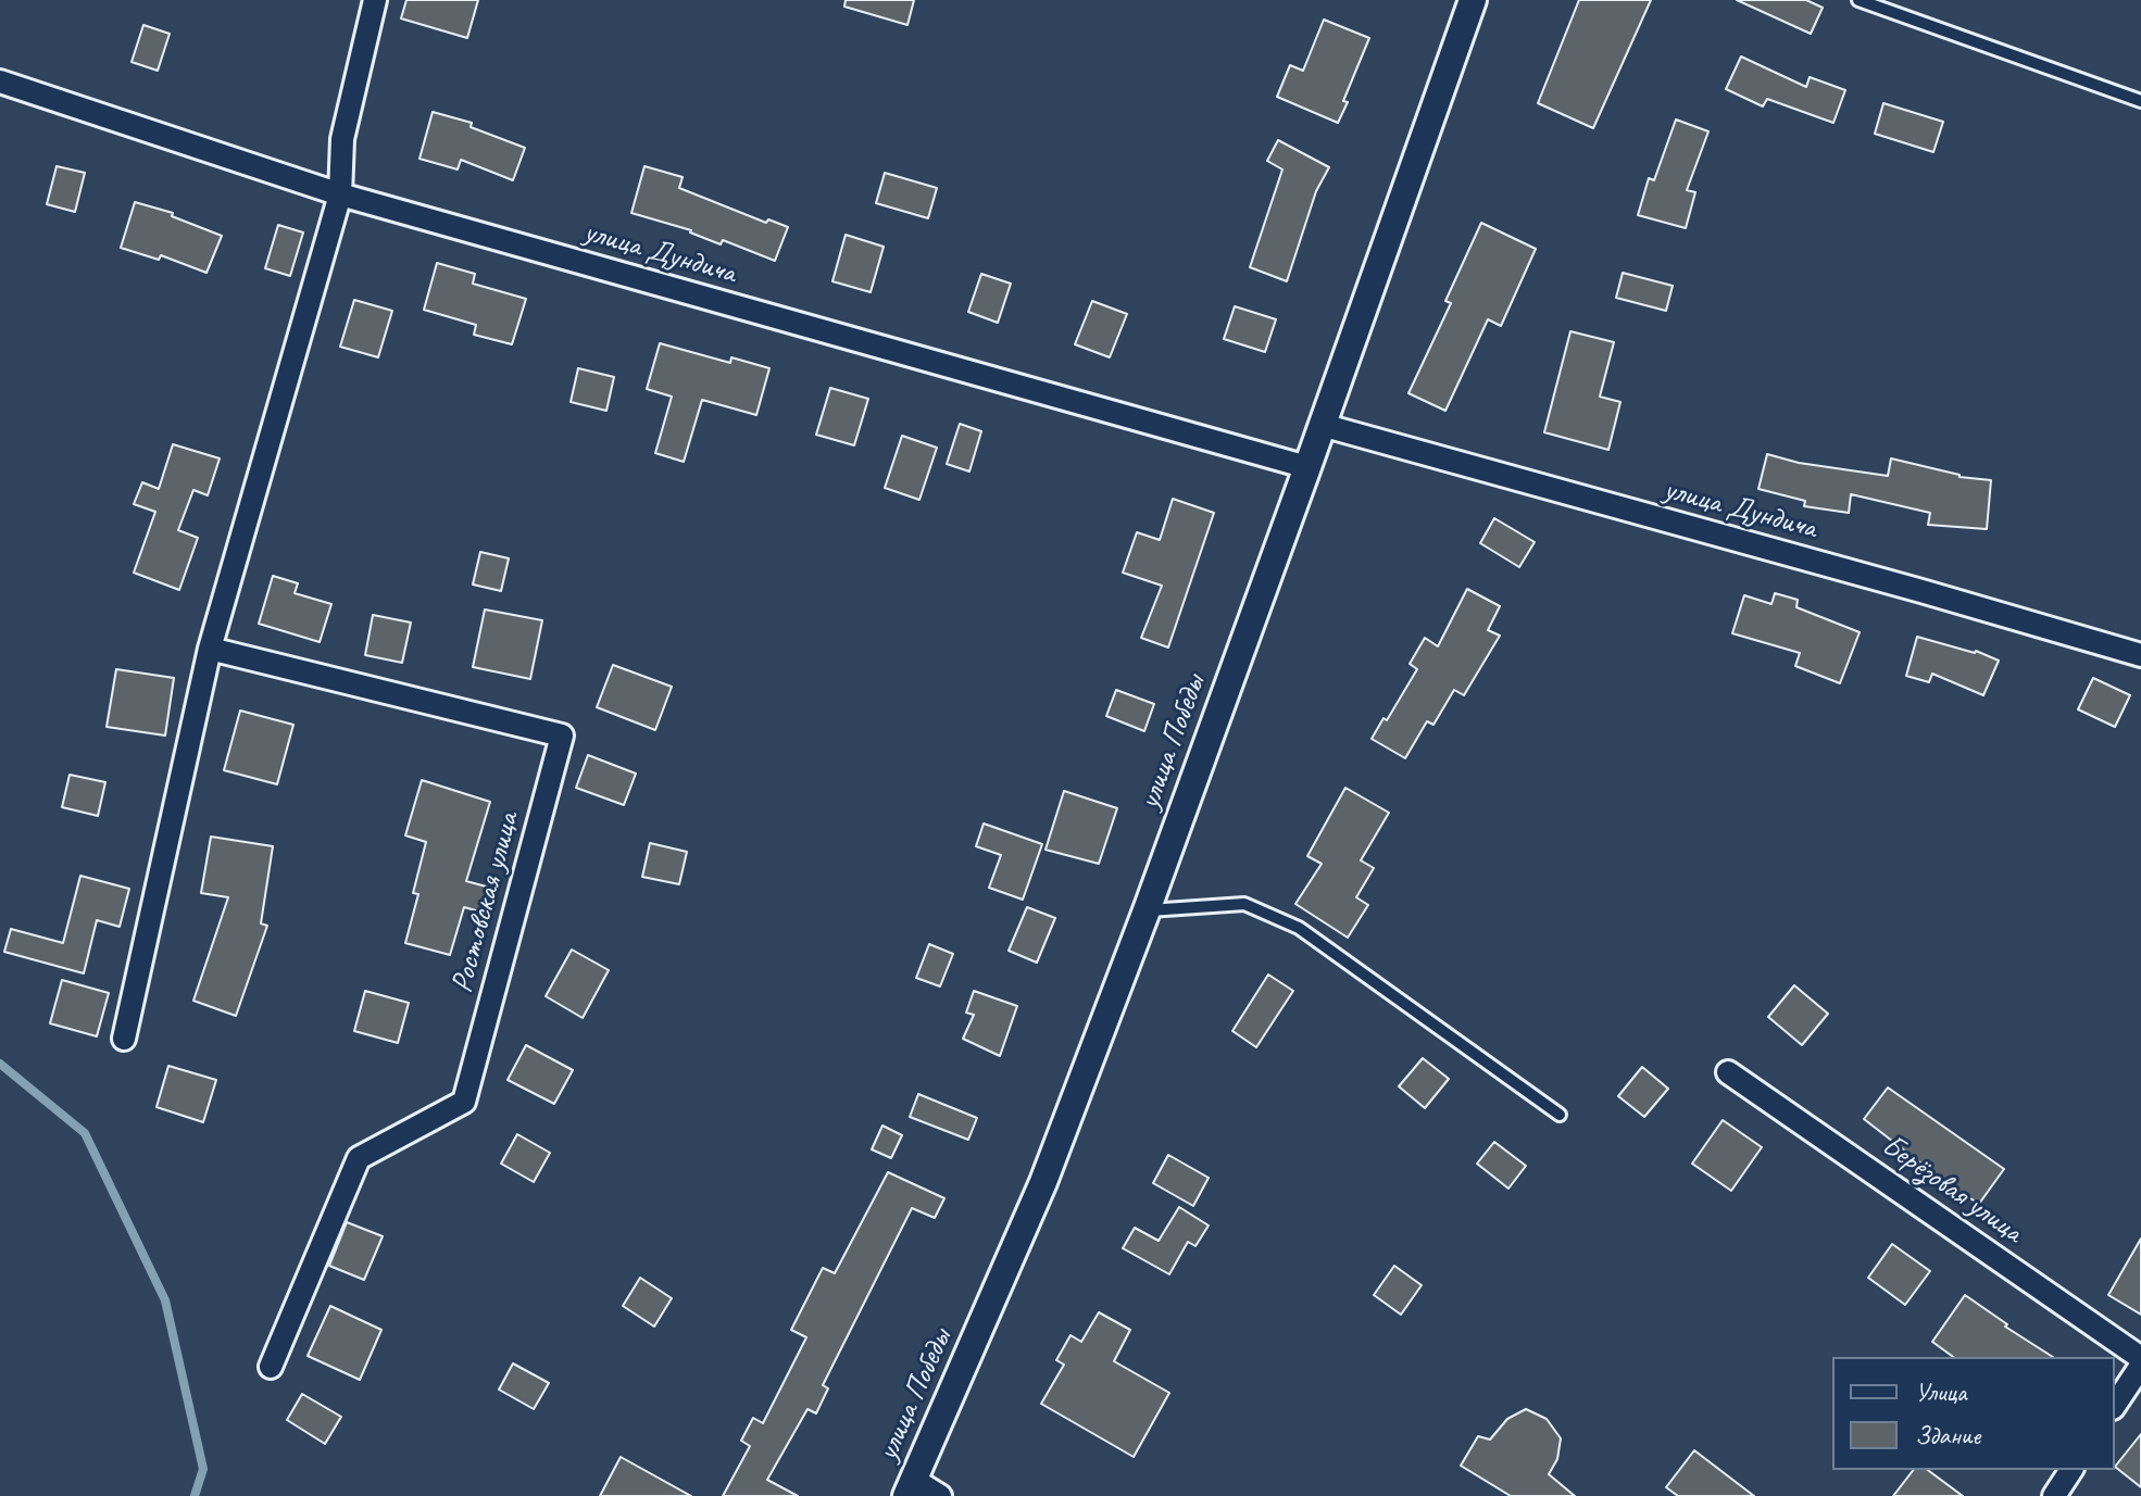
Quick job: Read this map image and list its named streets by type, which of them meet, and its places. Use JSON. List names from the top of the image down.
{
  "streets": {
    "street": [
      "улица Дундича",
      "улица Победы",
      "Ростовская улица",
      "Берёзовая улица"
    ]
  },
  "crossings": [
    ["улица Дундича", "улица Победы"]
  ],
  "legend": ["Улица", "Здание"]
}
